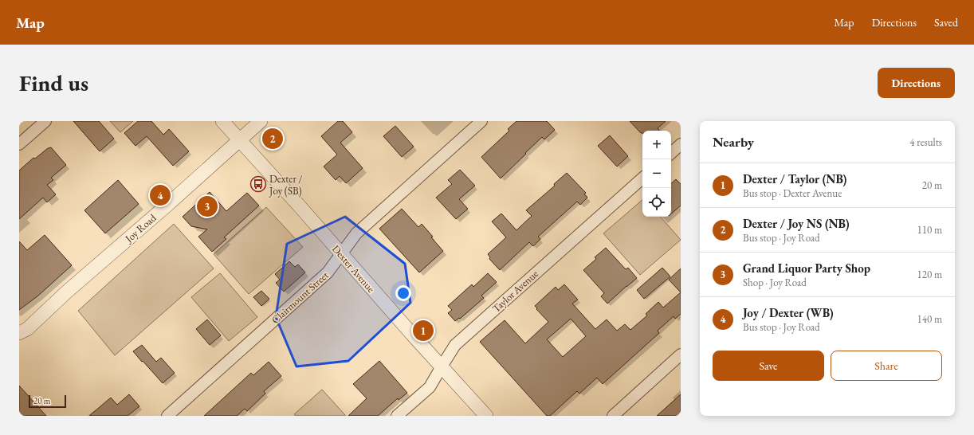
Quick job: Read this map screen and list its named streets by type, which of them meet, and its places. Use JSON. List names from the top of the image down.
{
  "streets": {
    "street": [
      "Joy Road",
      "Dexter Avenue",
      "Taylor Avenue",
      "Clairmount Street"
    ]
  },
  "crossings": [
    ["Joy Road", "Dexter Avenue"],
    ["Dexter Avenue", "Taylor Avenue"],
    ["Dexter Avenue", "Clairmount Street"]
  ],
  "places": {
    "bus stop": ["Dexter / Joy (SB)"]
  },
  "scale_bar": "20 m",
  "page": {
    "header": "Map",
    "nav": ["Map", "Directions", "Saved"],
    "buttons": [
      "Directions",
      ["Save", "Share"]
    ],
    "title": "Find us",
    "heading": ["Nearby", "4 results"],
    "pins": [
      "2",
      "4",
      "3",
      "1"
    ],
    "map_buttons": ["+", "−"],
    "list": [
      {
        "mark": "1",
        "name": "Dexter / Taylor (NB)",
        "note": "Bus stop · Dexter Avenue",
        "value": "20 m"
      },
      {
        "mark": "2",
        "name": "Dexter / Joy NS (NB)",
        "note": "Bus stop · Joy Road",
        "value": "110 m"
      },
      {
        "mark": "3",
        "name": "Grand Liquor Party Shop",
        "note": "Shop · Joy Road",
        "value": "120 m"
      },
      {
        "mark": "4",
        "name": "Joy / Dexter (WB)",
        "note": "Bus stop · Joy Road",
        "value": "140 m"
      }
    ],
    "scale": "20 m"
  }
}
